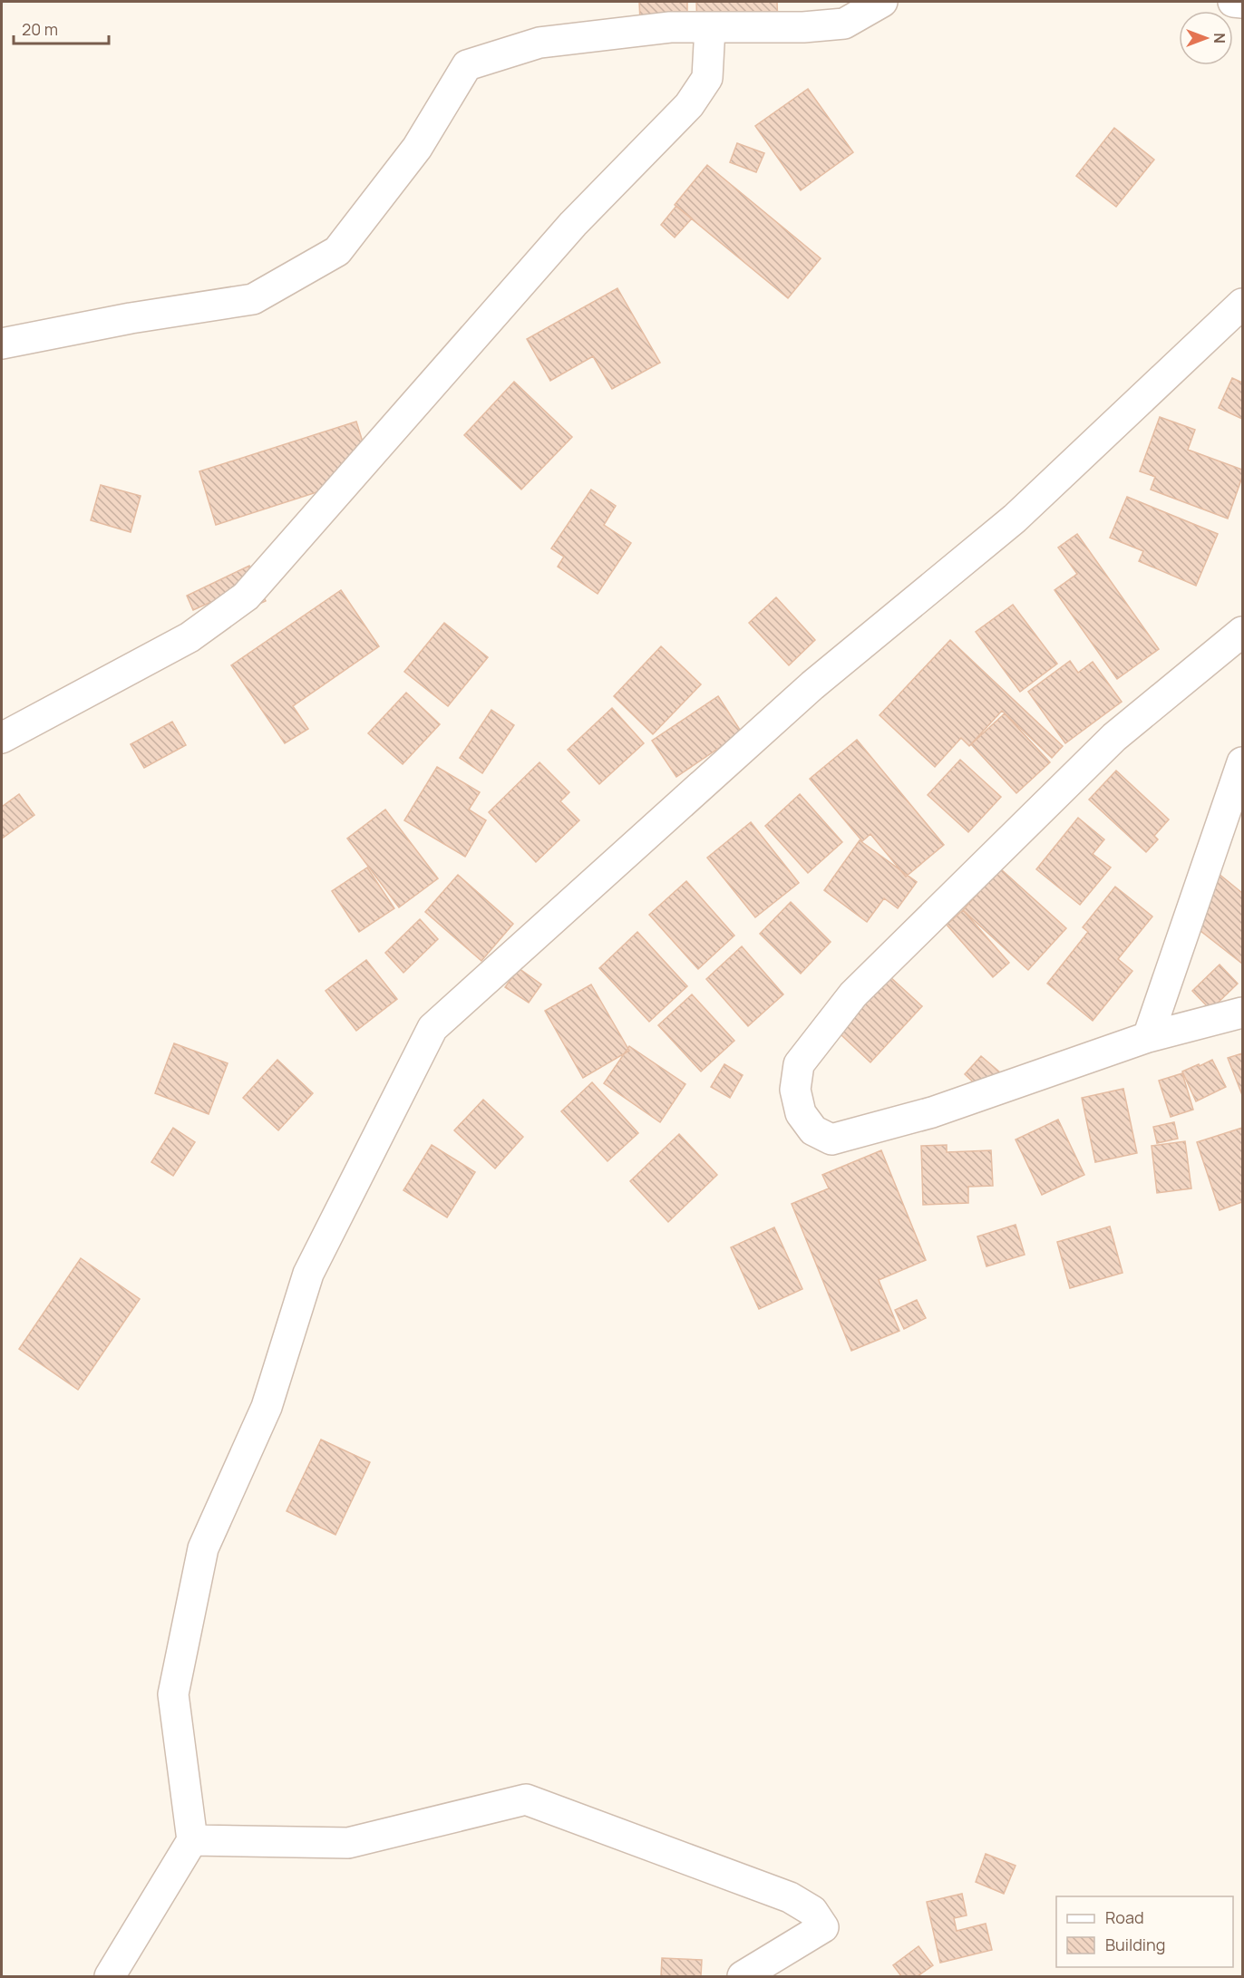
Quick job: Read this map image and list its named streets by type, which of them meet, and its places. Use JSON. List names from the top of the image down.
{
  "legend": ["Road", "Building"],
  "scale_bar": "20 m",
  "north": "right"
}
